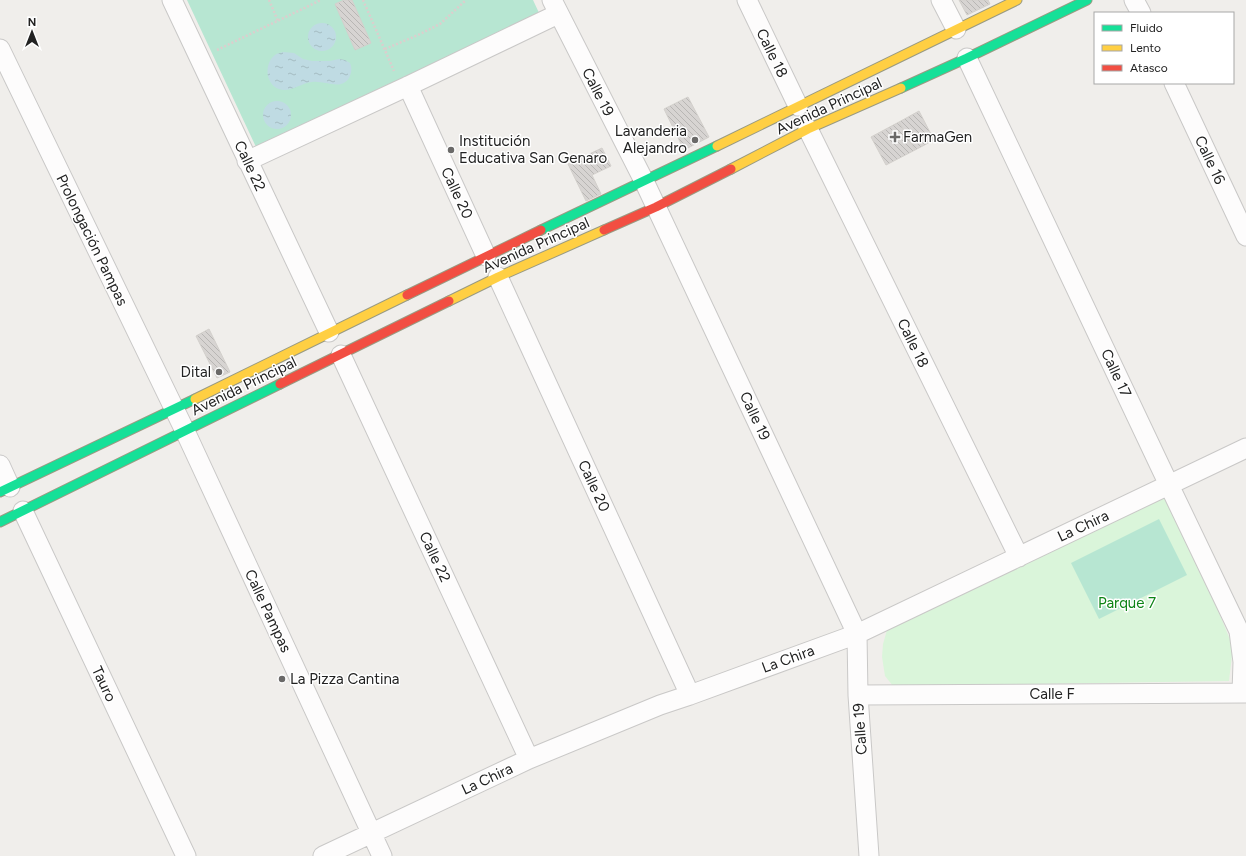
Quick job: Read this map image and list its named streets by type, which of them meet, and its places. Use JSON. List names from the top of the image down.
{
  "streets": {
    "street": [
      "Calle 18",
      "Calle 19",
      "Avenida Principal",
      "Calle 16",
      "Calle 22",
      "Calle 20",
      "Prolongación Pampas",
      "Calle 17",
      "La Chira",
      "Calle Pampas",
      "Tauro",
      "Calle F"
    ]
  },
  "crossings": [
    ["Calle 18", "Avenida Principal"],
    ["Calle 18", "La Chira"],
    ["Calle 19", "Avenida Principal"],
    ["Calle 19", "La Chira"],
    ["Calle 19", "Calle F"],
    ["Avenida Principal", "Calle 22"],
    ["Avenida Principal", "Calle 20"],
    ["Avenida Principal", "Prolongación Pampas"],
    ["Avenida Principal", "Calle 17"],
    ["Avenida Principal", "Calle Pampas"],
    ["Avenida Principal", "Tauro"],
    ["Calle 22", "La Chira"],
    ["Calle 20", "La Chira"],
    ["Prolongación Pampas", "Calle Pampas"],
    ["Calle 17", "La Chira"],
    ["Calle 17", "Calle F"],
    ["La Chira", "Calle Pampas"]
  ],
  "parks": ["Parque 7"],
  "places": {
    "health": ["FarmaGen"],
    "other": [
      "Lavanderia Alejandro",
      "Institución Educativa San Genaro",
      "Dital",
      "La Pizza Cantina"
    ]
  },
  "legend": ["Fluido", "Lento", "Atasco"],
  "north": "top"
}
